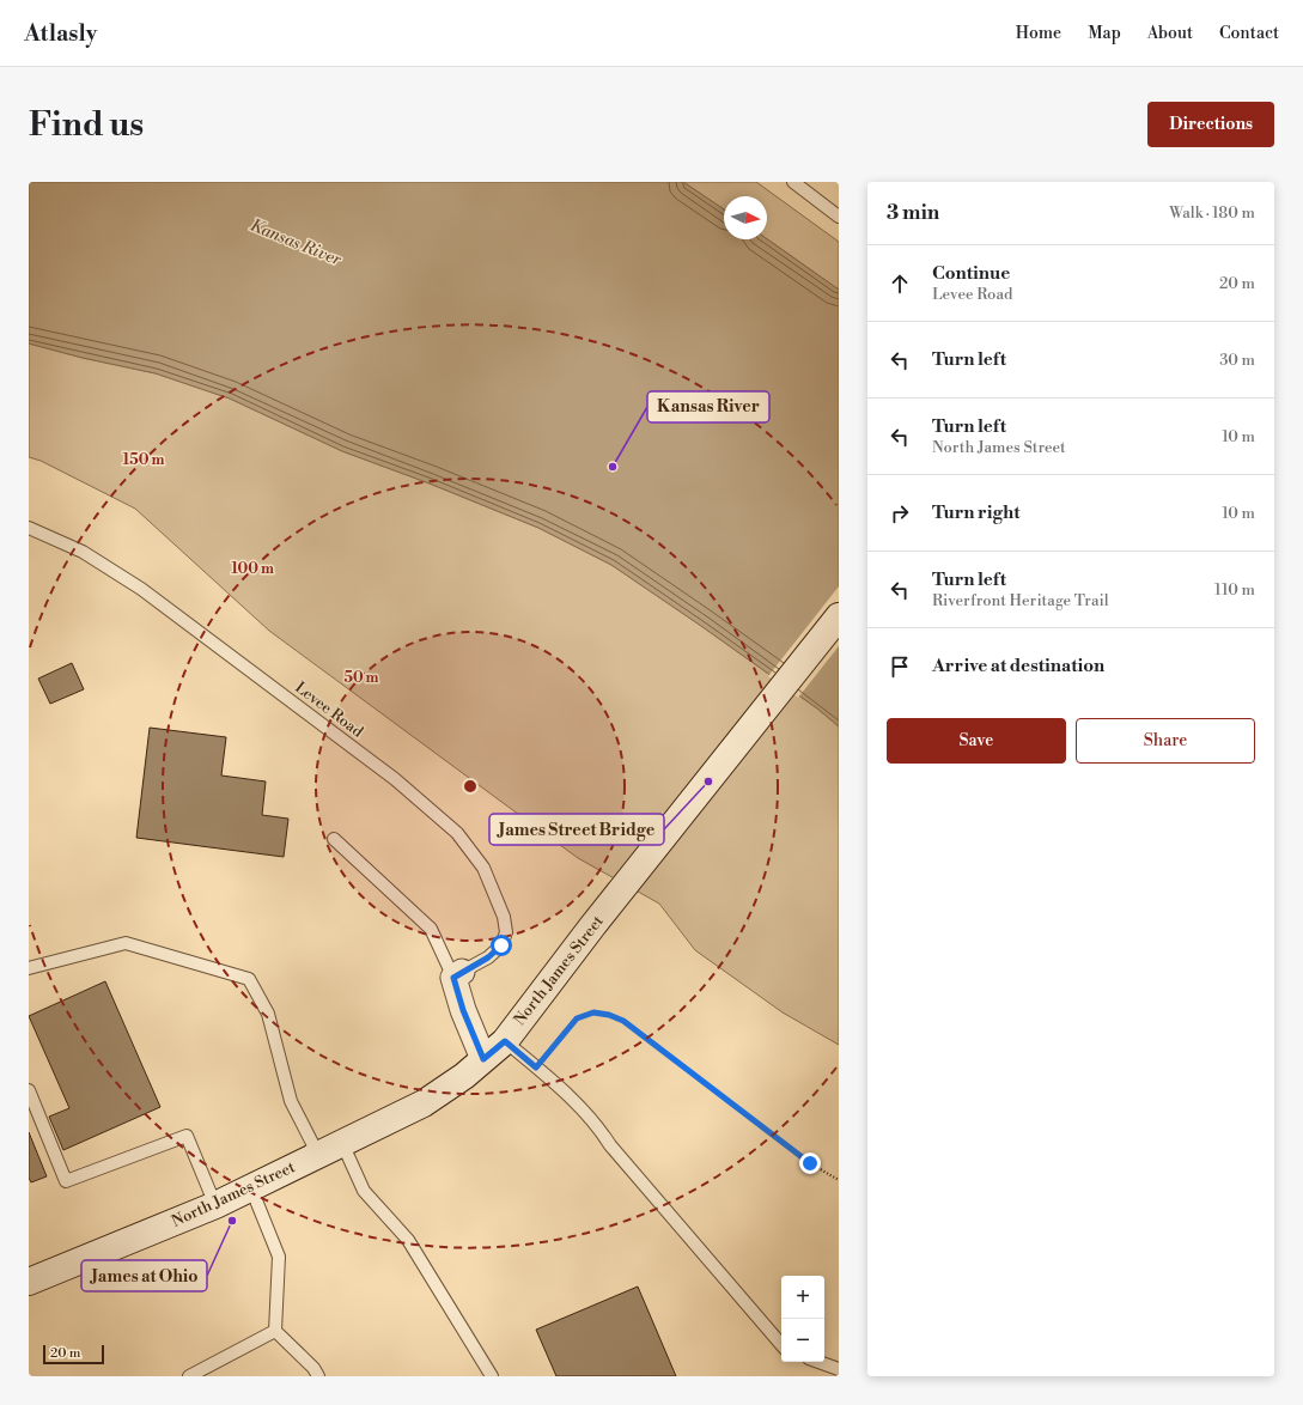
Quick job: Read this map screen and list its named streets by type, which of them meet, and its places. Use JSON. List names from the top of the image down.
{
  "streets": {
    "main road": ["North James Street"],
    "lane": ["Levee Road"]
  },
  "water": ["Kansas River"],
  "places": ["Kansas River", "James Street Bridge", "James at Ohio"],
  "scale_bar": "20 m",
  "north": "right",
  "page": {
    "header": "Atlasly",
    "nav": [
      "Home",
      "Map",
      "About",
      "Contact"
    ],
    "buttons": [
      "Directions",
      ["Save", "Share"]
    ],
    "title": "Find us",
    "heading": ["3 min", "Walk · 180 m"],
    "list": [
      ["Continue", "Levee Road", "20 m"],
      ["Turn left", "30 m"],
      ["Turn left", "North James Street", "10 m"],
      ["Turn right", "10 m"],
      ["Turn left", "Riverfront Heritage Trail", "110 m"],
      "Arrive at destination"
    ],
    "map_buttons": ["+", "−"],
    "scale": "20 m"
  },
  "rings": ["150 m", "100 m", "50 m"]
}
